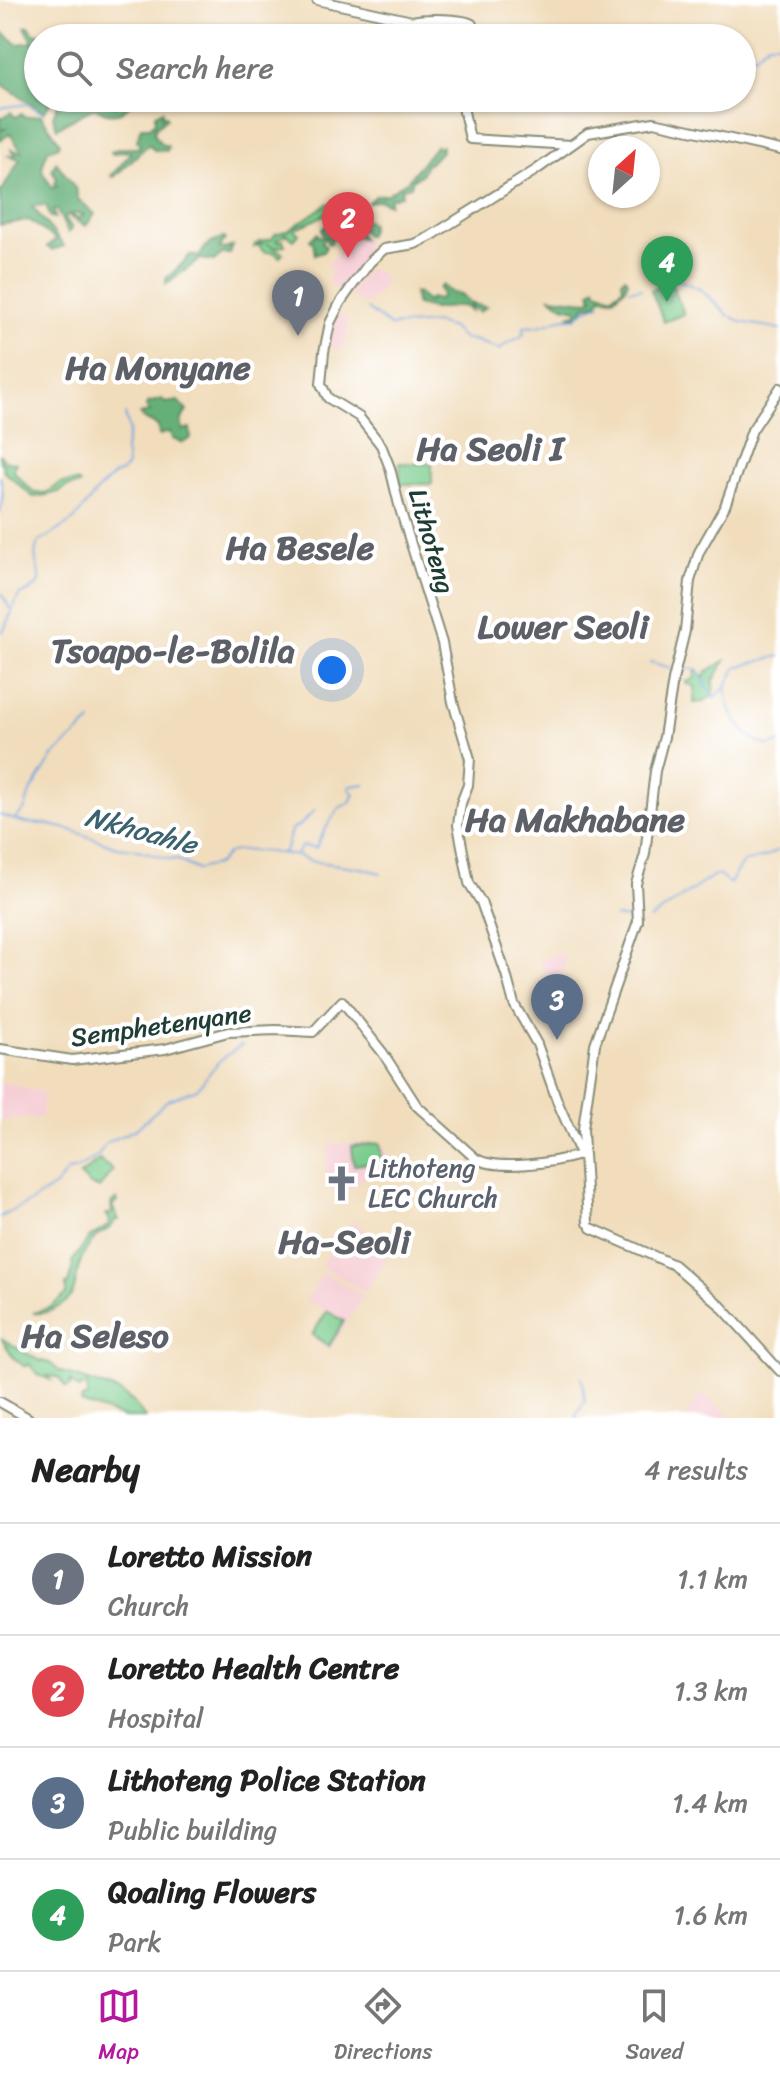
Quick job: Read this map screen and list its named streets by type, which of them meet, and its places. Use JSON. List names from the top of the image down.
{
  "streets": {
    "main road": ["Lithoteng", "Semphetenyane"]
  },
  "crossings": [
    ["Lithoteng", "Semphetenyane"]
  ],
  "districts": [
    "Ha Monyane",
    "Ha Seoli I",
    "Ha Besele",
    "Lower Seoli",
    "Tsoapo-le-Bolila",
    "Ha Makhabane",
    "Ha-Seoli",
    "Ha Seleso"
  ],
  "water": ["Nkhoahle"],
  "places": {
    "church": ["Lithoteng LEC Church"]
  },
  "north": "top right",
  "page": {
    "search": "Search here",
    "pins": [
      "2",
      "4",
      "1",
      "3"
    ],
    "heading": ["Nearby", "4 results"],
    "list": [
      {
        "mark": "1",
        "name": "Loretto Mission",
        "note": "Church",
        "value": "1.1 km"
      },
      {
        "mark": "2",
        "name": "Loretto Health Centre",
        "note": "Hospital",
        "value": "1.3 km"
      },
      {
        "mark": "3",
        "name": "Lithoteng Police Station",
        "note": "Public building",
        "value": "1.4 km"
      },
      {
        "mark": "4",
        "name": "Qoaling Flowers",
        "note": "Park",
        "value": "1.6 km"
      }
    ],
    "nav": ["Map", "Directions", "Saved"]
  }
}
